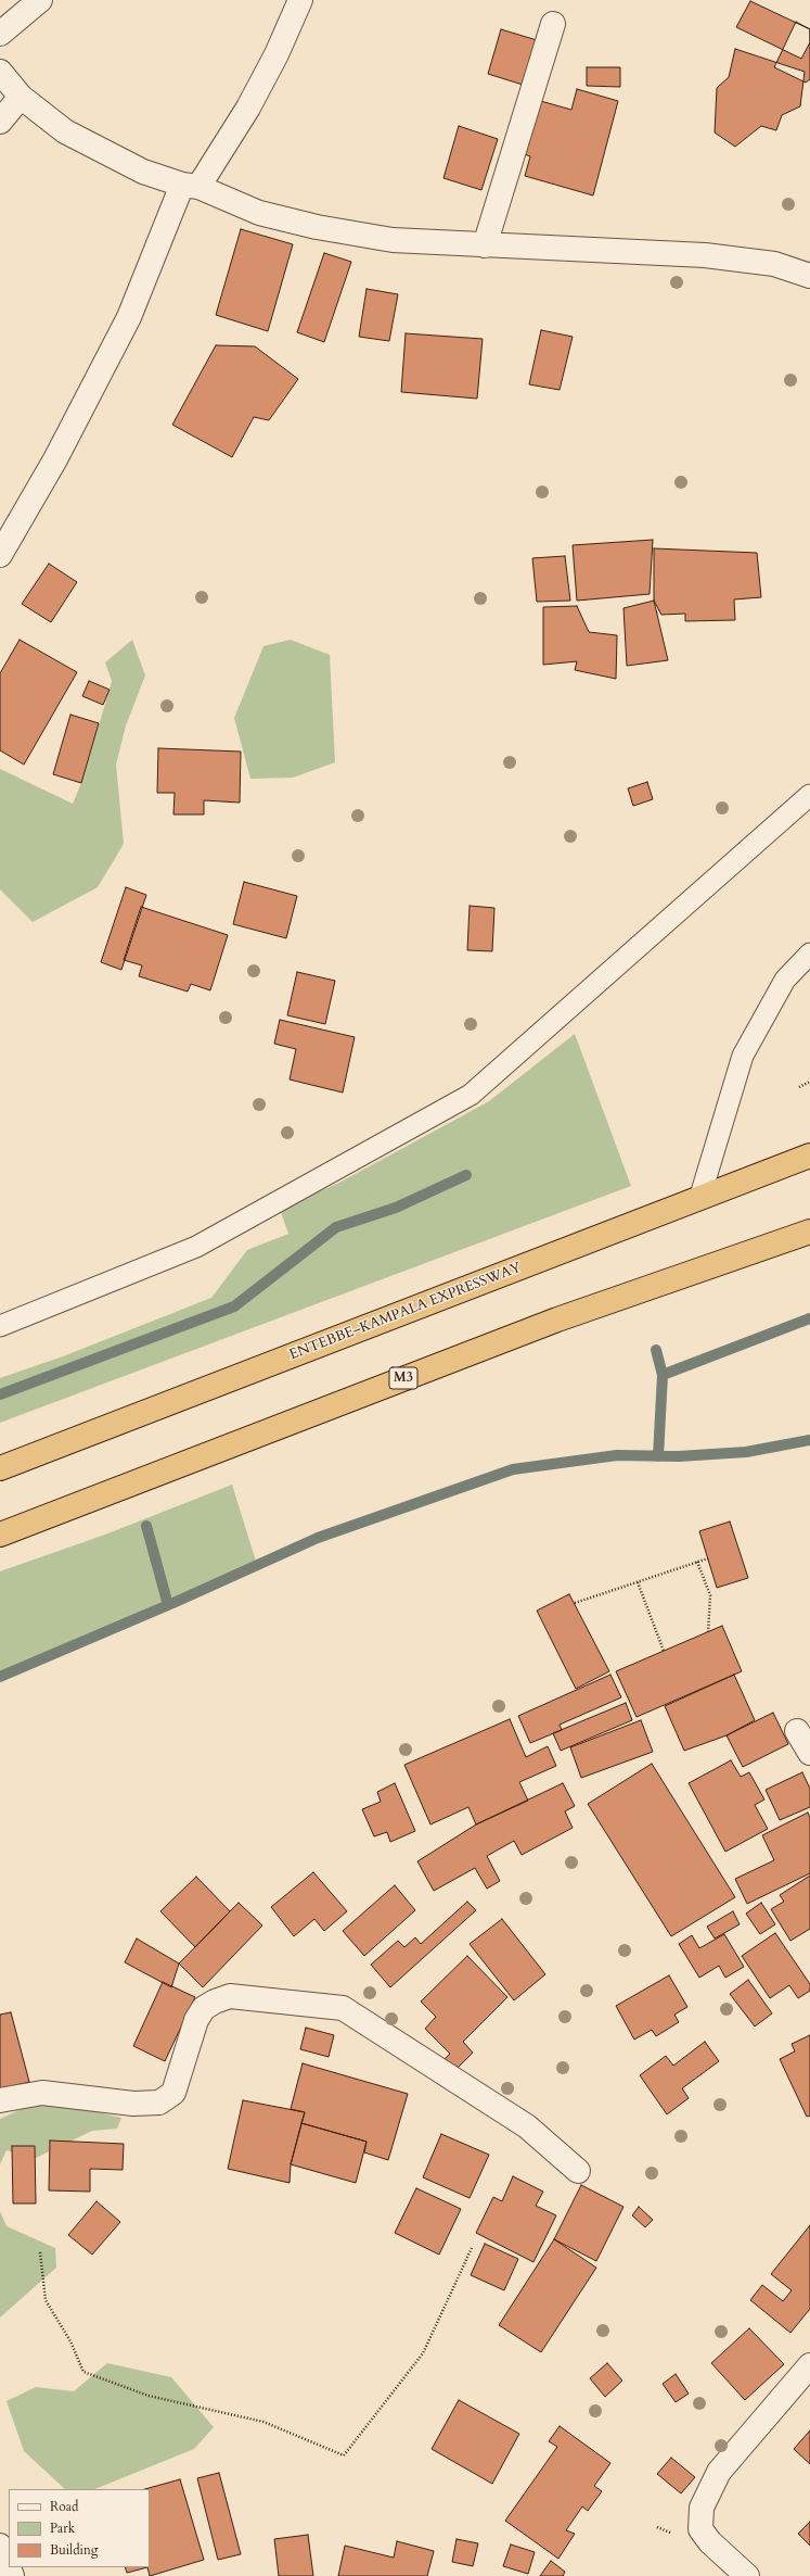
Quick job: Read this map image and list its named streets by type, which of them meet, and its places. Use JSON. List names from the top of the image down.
{
  "streets": {
    "highway": ["ENTEBBE–KAMPALA EXPRESSWAY", "M3"]
  },
  "legend": ["Road", "Park", "Building"]
}
